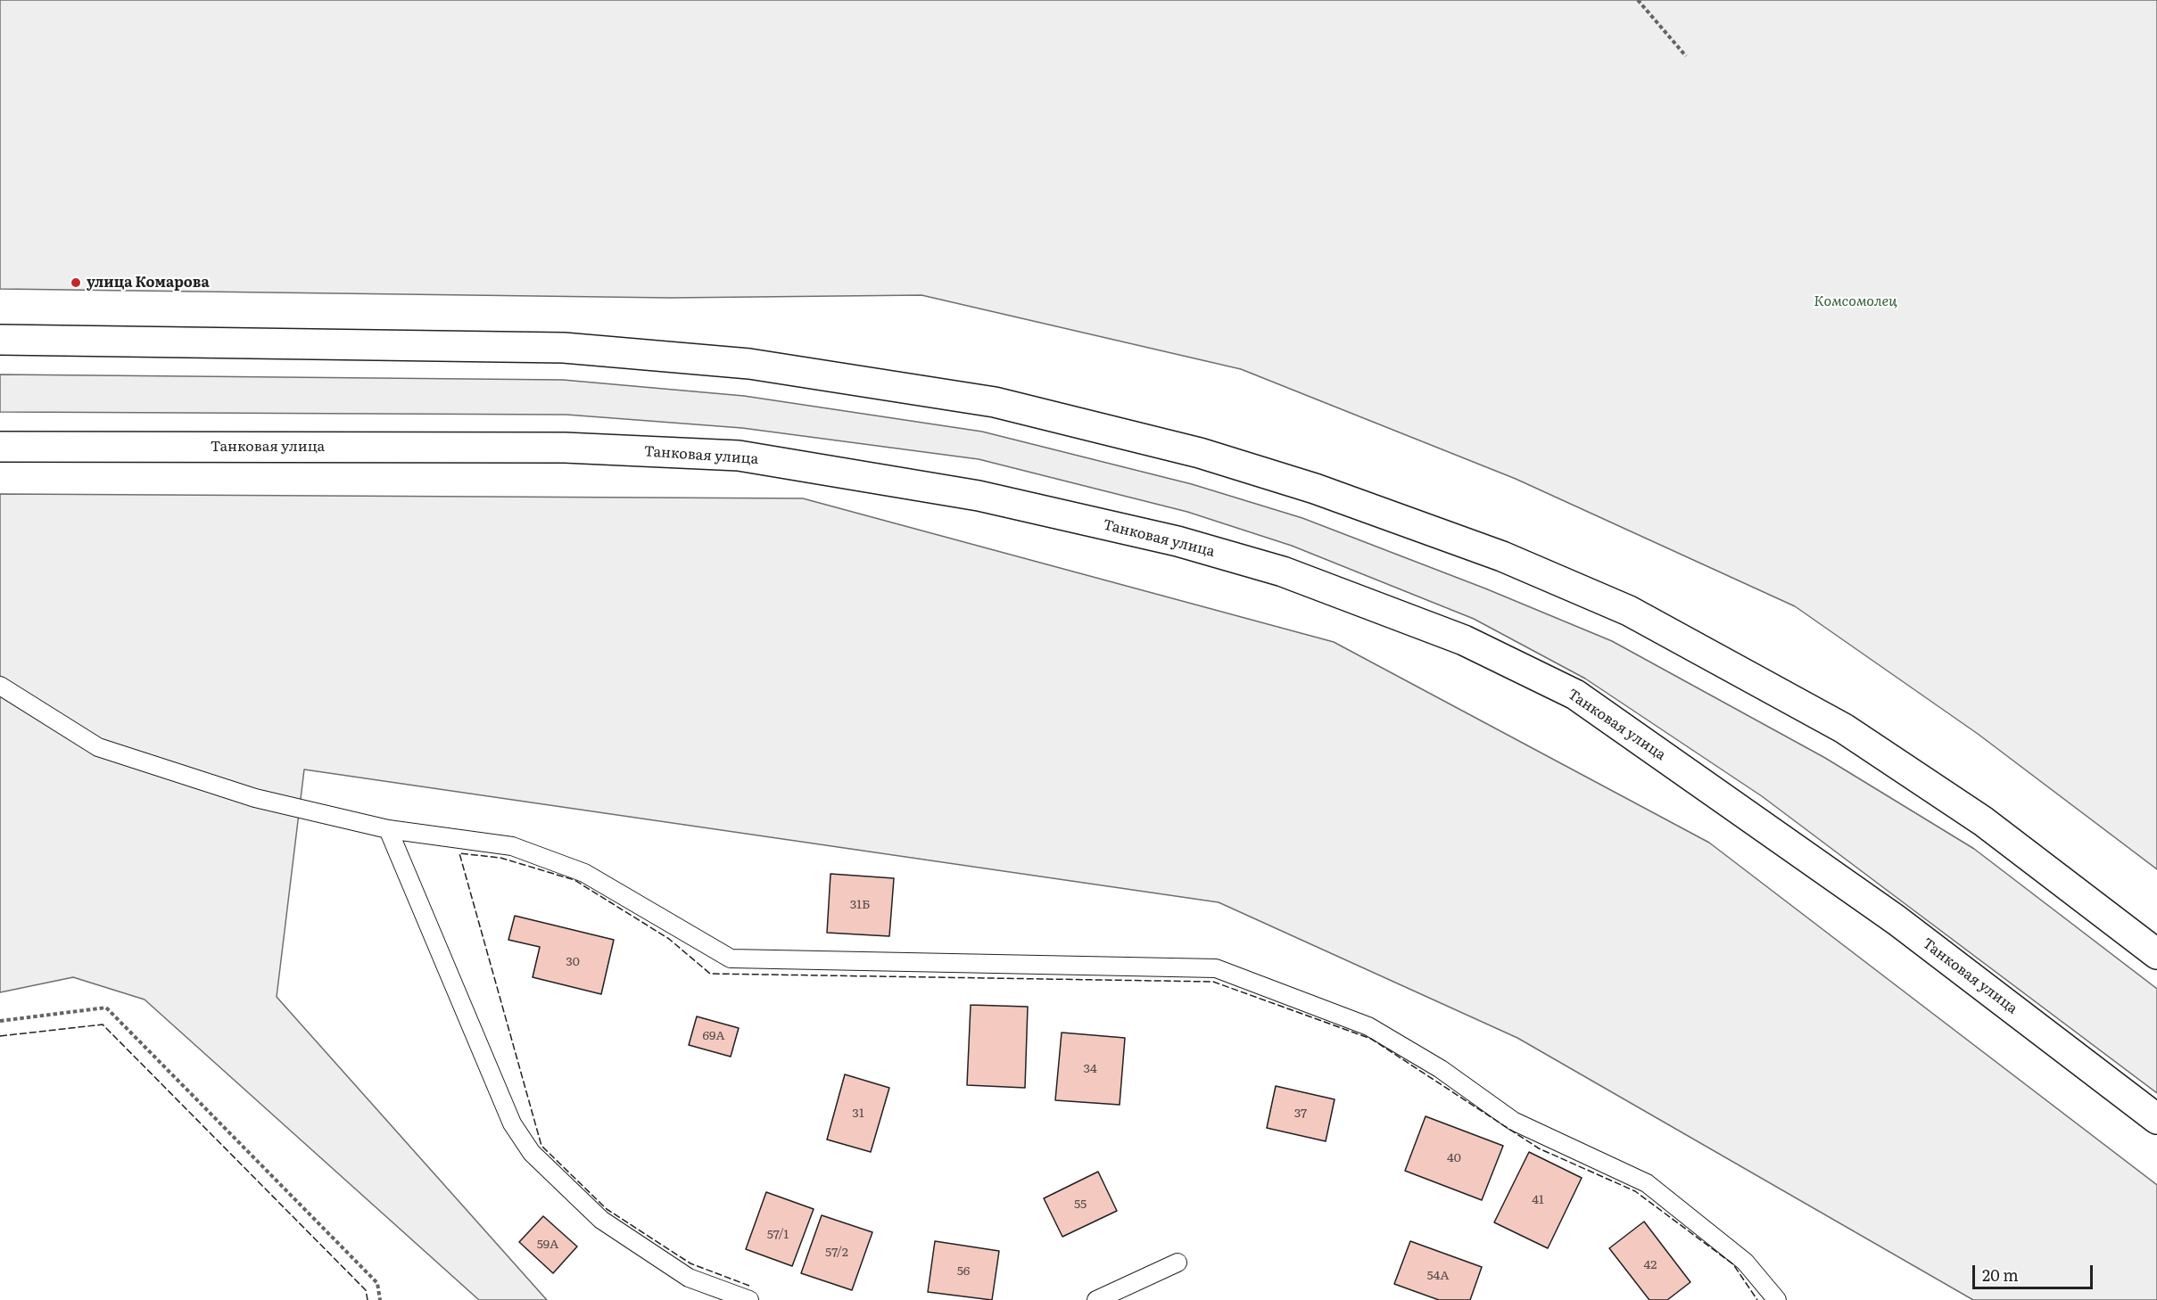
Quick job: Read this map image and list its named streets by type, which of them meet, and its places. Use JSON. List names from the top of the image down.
{
  "streets": {
    "main road": ["Танковая улица"]
  },
  "parks": ["Комсомолец"],
  "places": ["улица Комарова"],
  "house_numbers": [
    "31Б",
    "30",
    "69А",
    "34",
    "31",
    "37",
    "40",
    "41",
    "55",
    "57/1",
    "59А",
    "57/2",
    "42",
    "56",
    "54А"
  ],
  "scale_bar": "20 m"
}
